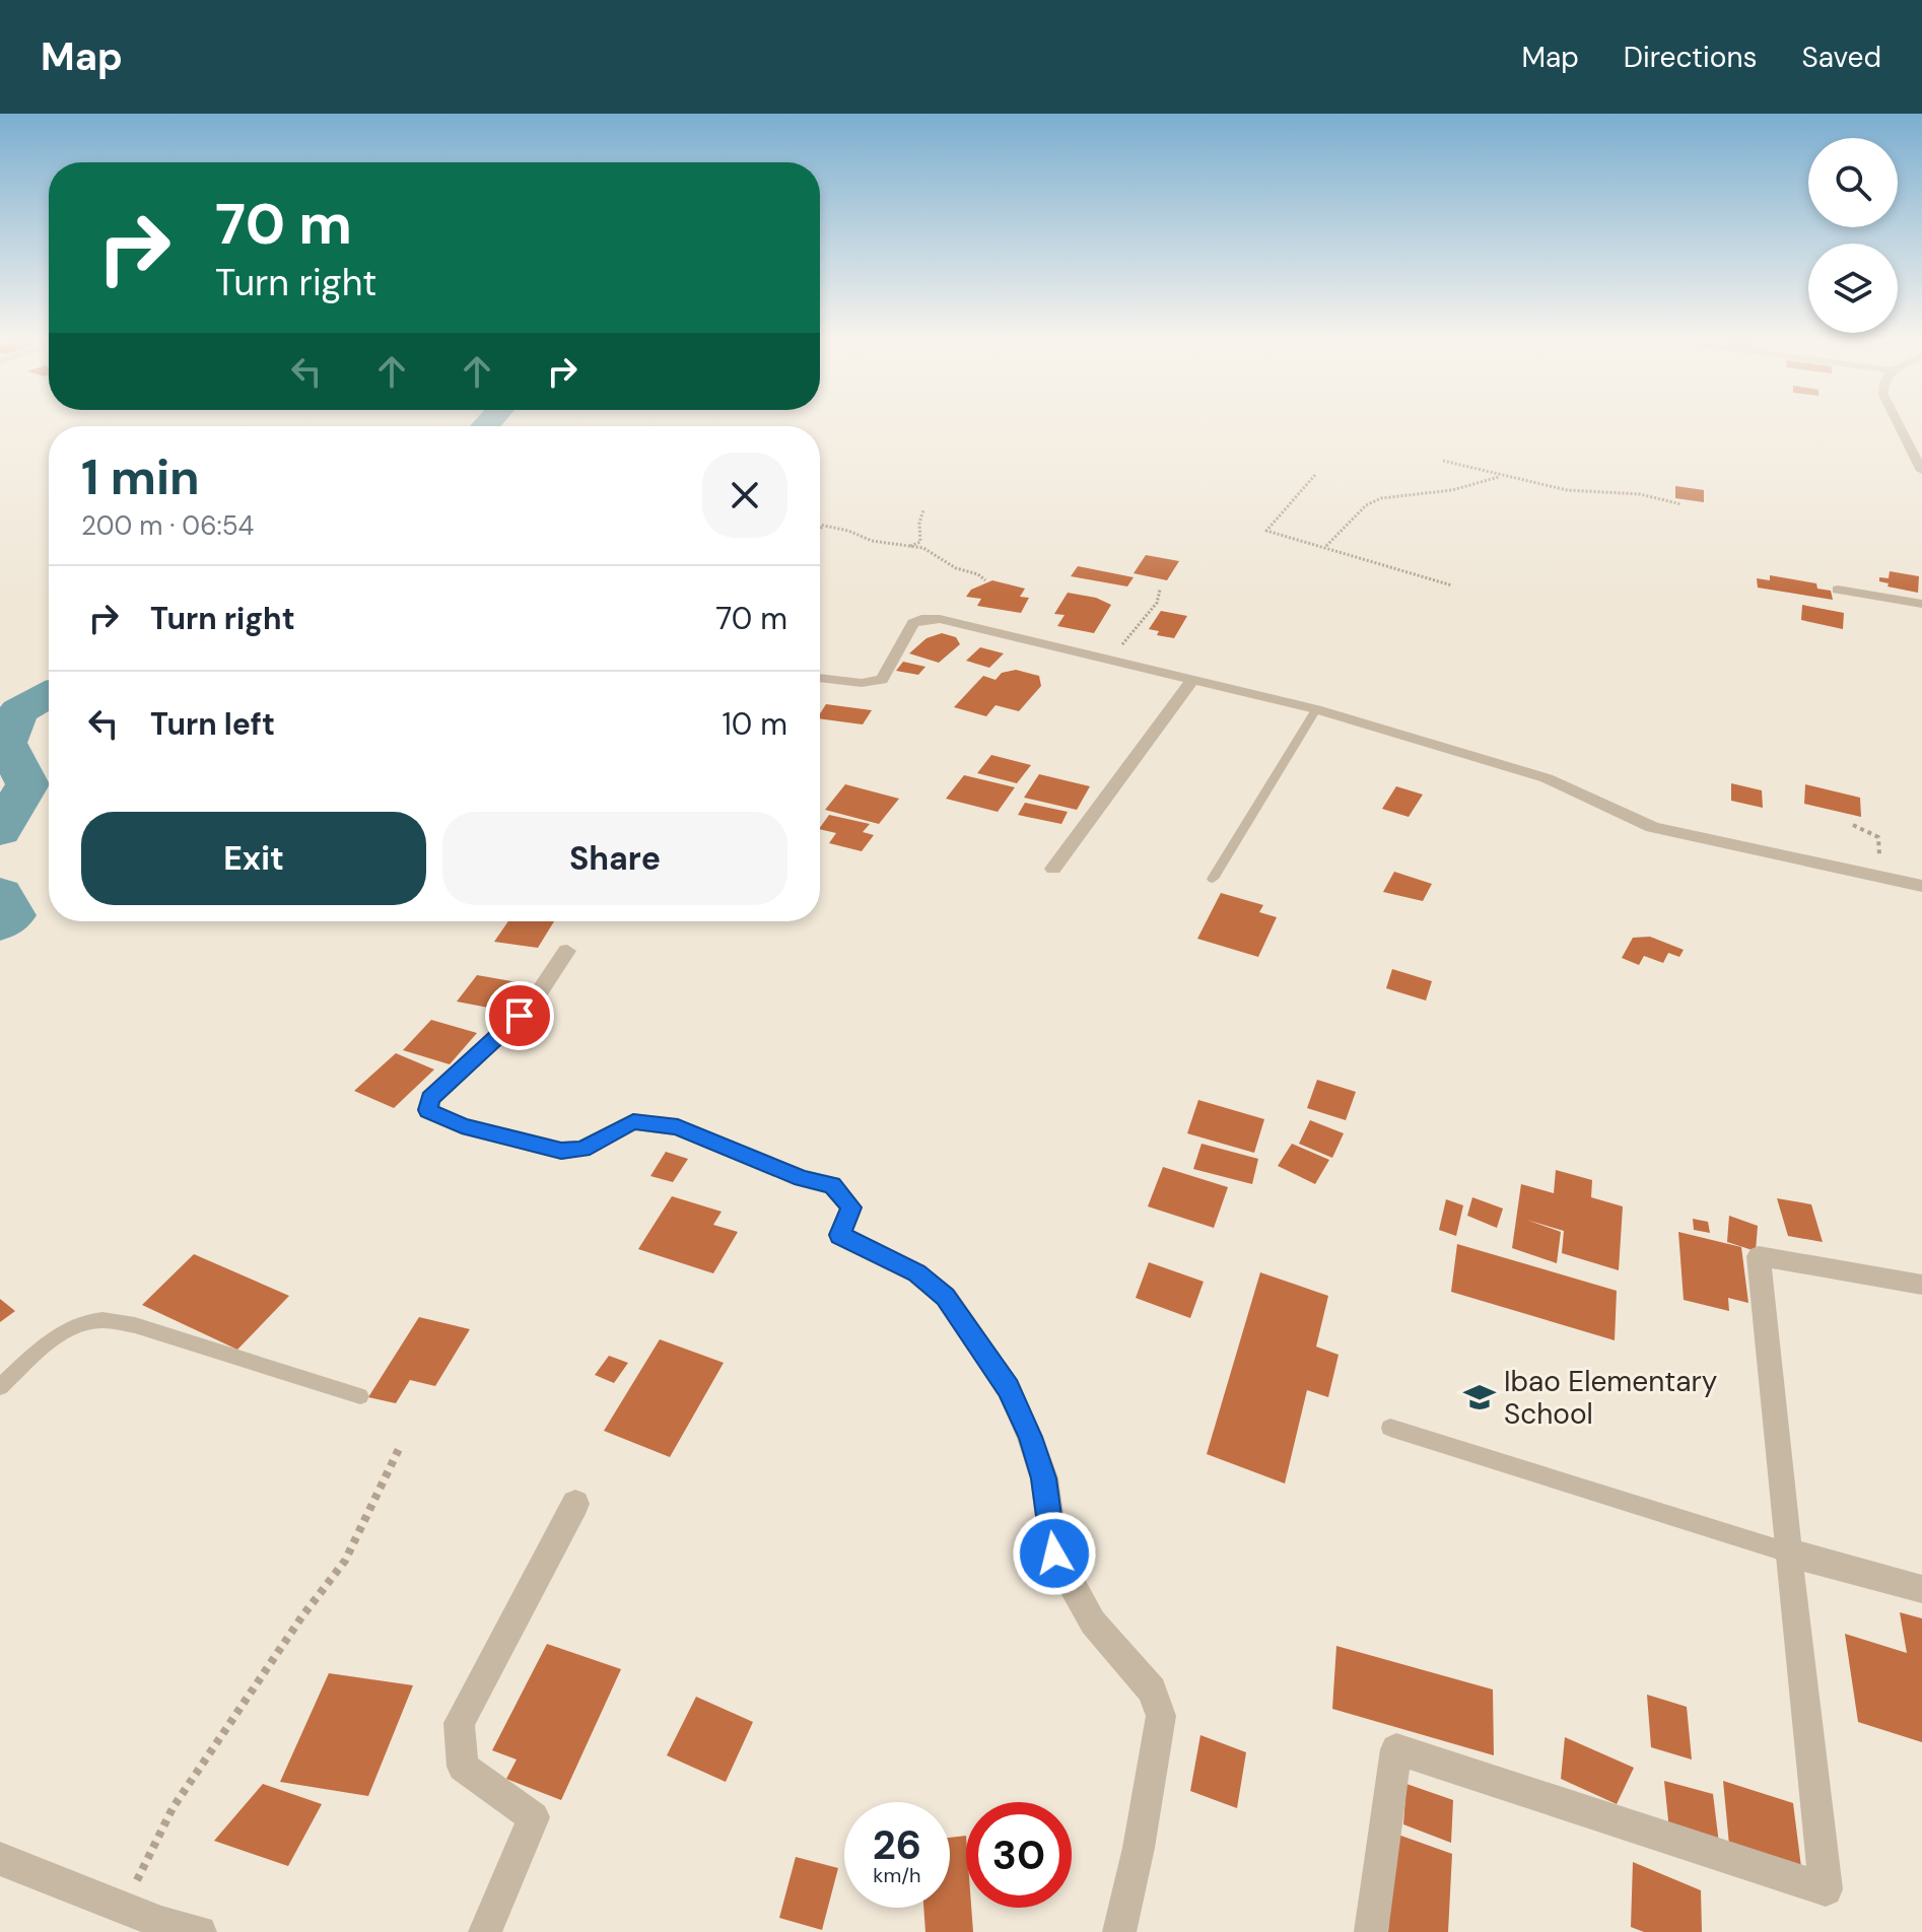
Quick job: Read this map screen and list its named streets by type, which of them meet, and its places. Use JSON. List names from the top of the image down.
{
  "places": {
    "school or university": ["Ibao Elementary School"]
  },
  "page": {
    "header": "Map",
    "nav": ["Map", "Directions", "Saved"],
    "turn": ["70 m", "Turn right"],
    "heading": ["1 min", "200 m · 06:54"],
    "list": [
      {
        "name": "Turn right",
        "value": "70 m"
      },
      {
        "name": "Turn left",
        "value": "10 m"
      }
    ],
    "buttons": ["Exit", "Share"],
    "speed": "26 km/h",
    "limit": "30"
  }
}
